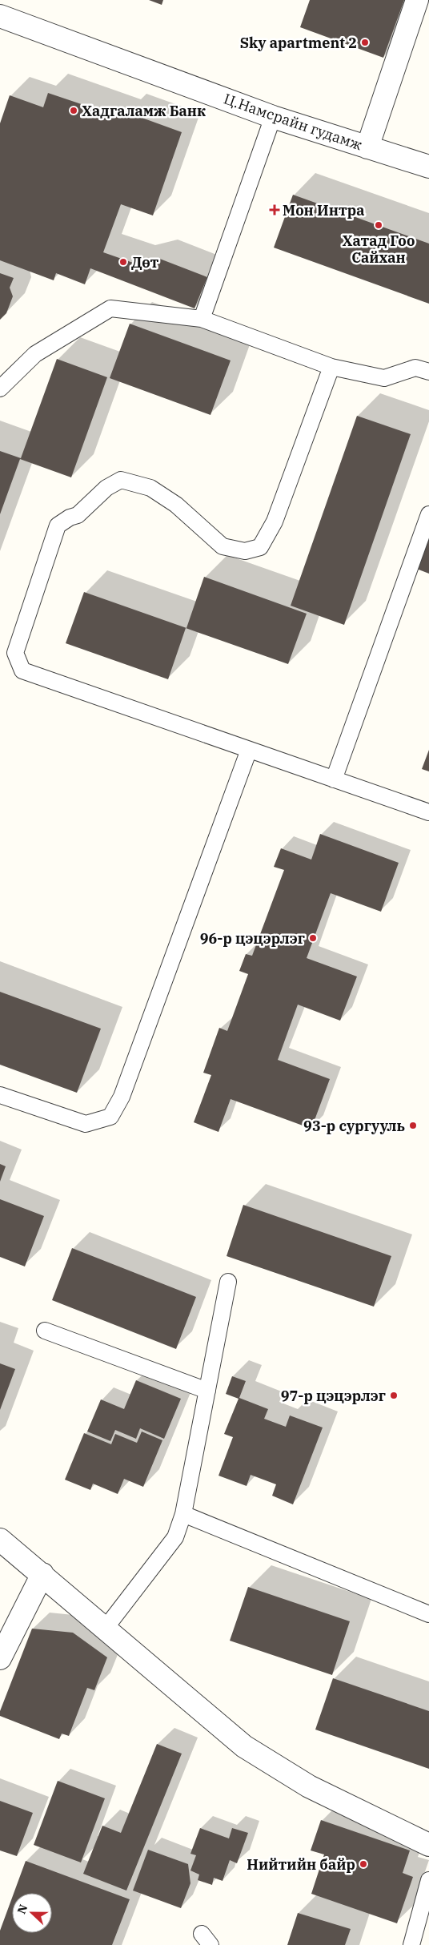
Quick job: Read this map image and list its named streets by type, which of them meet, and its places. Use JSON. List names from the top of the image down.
{
  "streets": {
    "street": ["Ц.Намсрайн гудамж"]
  },
  "places": {
    "other": [
      "Sky apartment 2",
      "Хадгаламж Банк",
      "Хатад Гоо Сайхан",
      "Дөт",
      "96-р цэцэрлэг",
      "93-р сургууль",
      "97-р цэцэрлэг",
      "Нийтийн байр"
    ],
    "health": ["Мон Интра"]
  },
  "north": "left"
}
